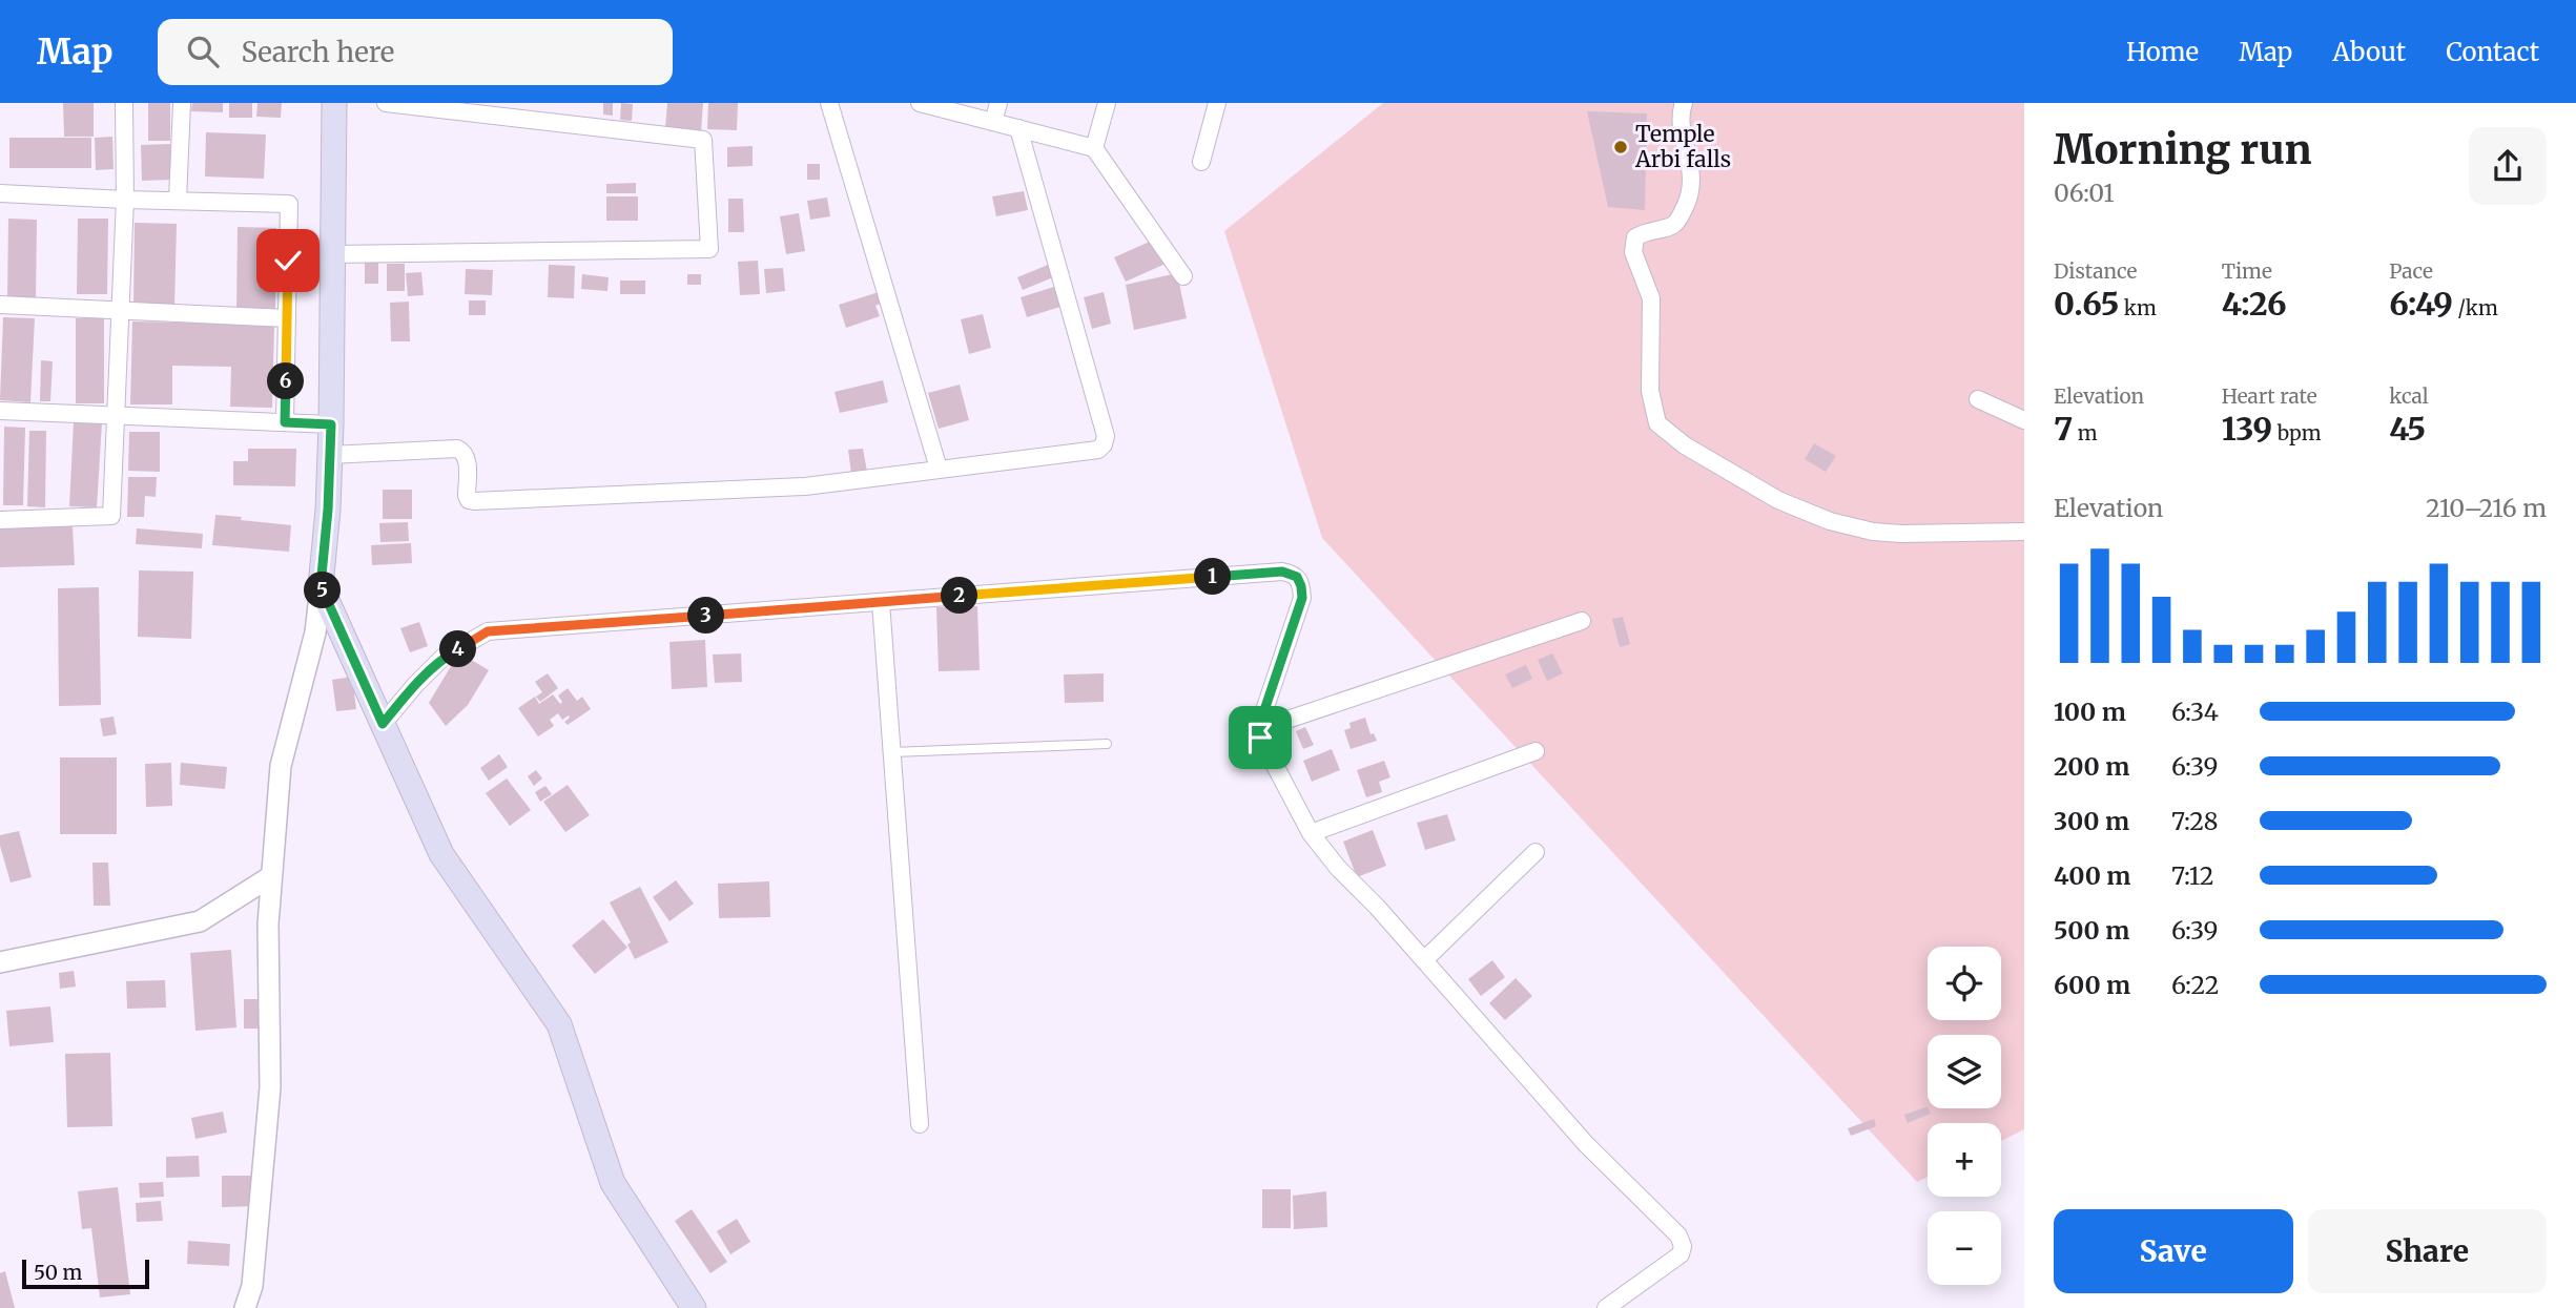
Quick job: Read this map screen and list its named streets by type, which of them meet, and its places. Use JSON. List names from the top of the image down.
{
  "places": ["Temple Arbi falls"],
  "scale_bar": "50 m",
  "page": {
    "header": "Map",
    "search": "Search here",
    "nav": [
      "Home",
      "Map",
      "About",
      "Contact"
    ],
    "heading": ["Morning run", "06:01"],
    "stats": [
      ["Distance", "0.65 km"],
      ["Time", "4:26"],
      ["Pace", "6:49 /km"],
      ["Elevation", "7 m"],
      ["Heart rate", "139 bpm"],
      ["kcal", "45"]
    ],
    "pins": [
      "6",
      "1",
      "5",
      "2",
      "3",
      "4"
    ],
    "chart": ["Elevation", "210–216 m"],
    "list": [
      {
        "name": "100 m",
        "note": "6:34"
      },
      {
        "name": "200 m",
        "note": "6:39"
      },
      {
        "name": "300 m",
        "note": "7:28"
      },
      {
        "name": "400 m",
        "note": "7:12"
      },
      {
        "name": "500 m",
        "note": "6:39"
      },
      {
        "name": "600 m",
        "note": "6:22"
      }
    ],
    "map_buttons": ["+", "−"],
    "buttons": ["Save", "Share"],
    "scale": "50 m"
  }
}
